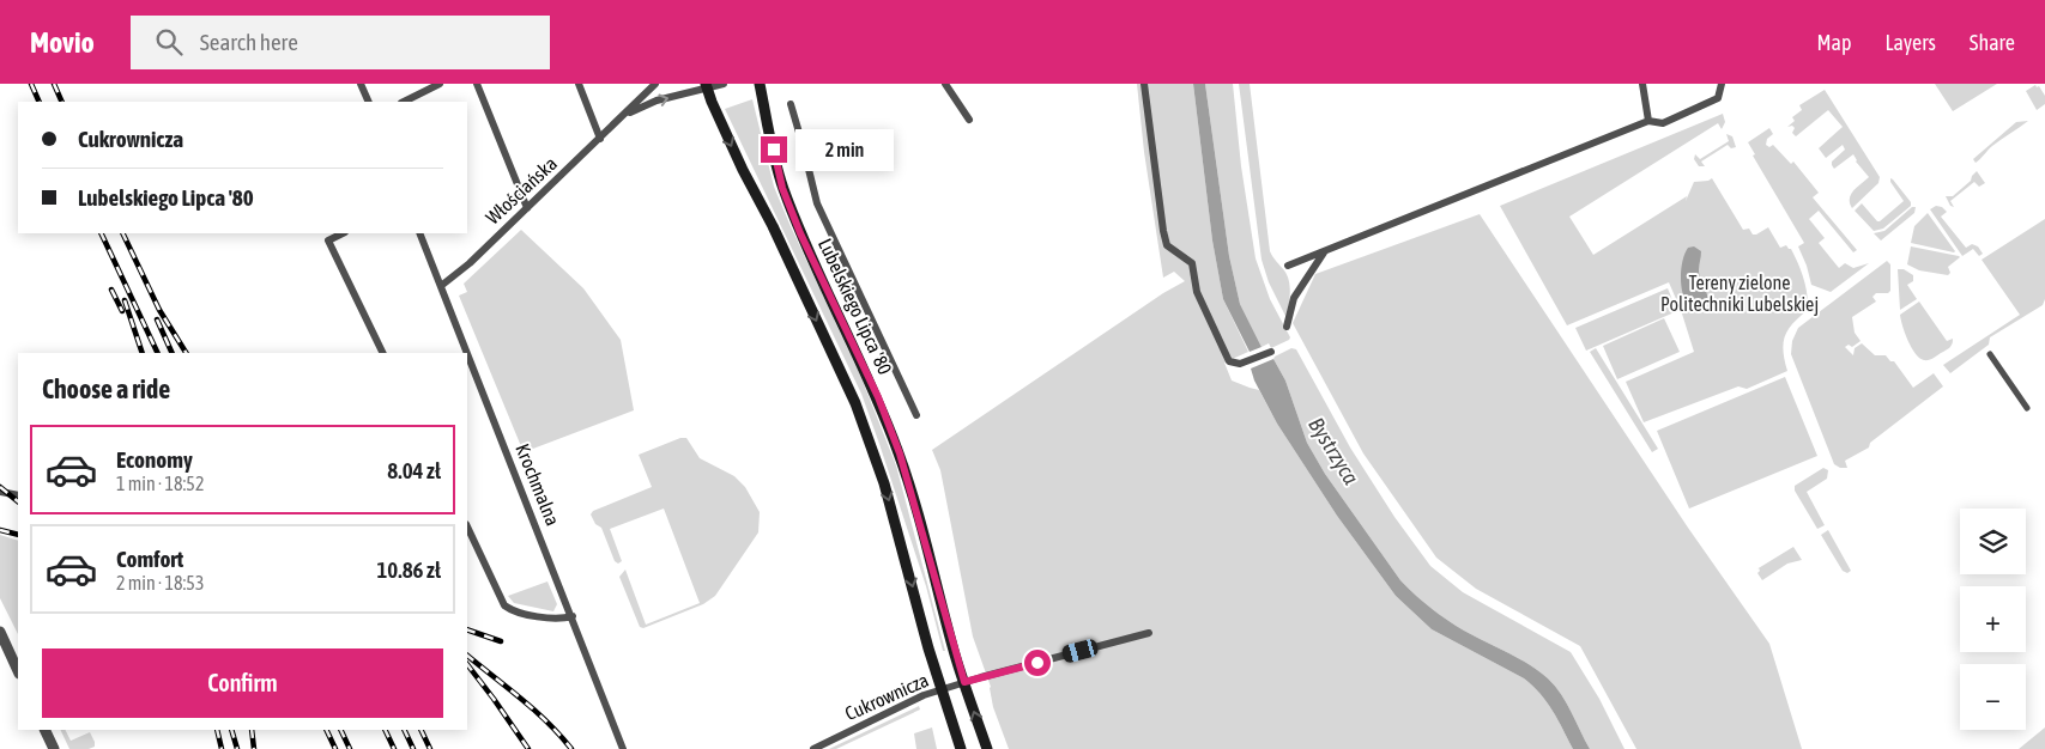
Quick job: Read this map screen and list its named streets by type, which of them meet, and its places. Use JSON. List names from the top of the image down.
{
  "streets": {
    "main road": ["Lubelskiego Lipca '80"],
    "street": ["Włościańska", "Krochmalna", "Cukrownicza"]
  },
  "crossings": [
    ["Włościańska", "Krochmalna"],
    ["Lubelskiego Lipca '80", "Cukrownicza"]
  ],
  "water": ["Bystrzyca"],
  "parks": ["Tereny zielone Politechniki Lubelskiej"],
  "page": {
    "header": "Movio",
    "search": "Search here",
    "nav": ["Map", "Layers", "Share"],
    "banner": ["Cukrownicza", "Lubelskiego Lipca '80"],
    "bubble": "2 min",
    "heading": "Choose a ride",
    "list": [
      {
        "name": "Economy",
        "note": "1 min · 18:52",
        "value": "8.04 zł"
      },
      {
        "name": "Comfort",
        "note": "2 min · 18:53",
        "value": "10.86 zł"
      }
    ],
    "map_buttons": ["+", "−"],
    "buttons": "Confirm"
  }
}
